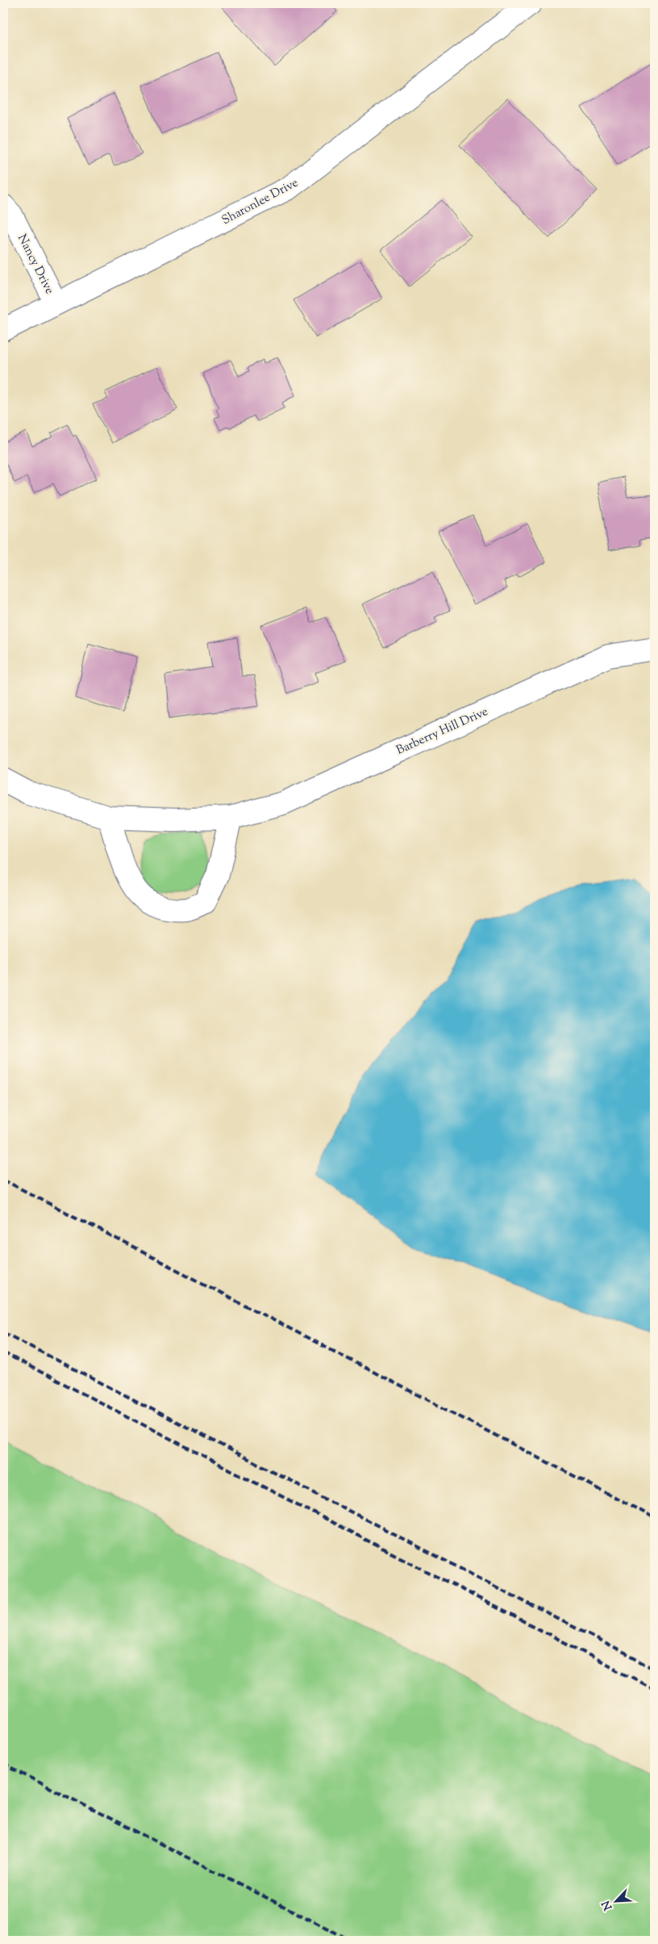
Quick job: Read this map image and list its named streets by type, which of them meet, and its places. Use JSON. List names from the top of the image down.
{
  "streets": {
    "street": ["Sharonlee Drive", "Nancy Drive", "Barberry Hill Drive"]
  },
  "crossings": [
    ["Sharonlee Drive", "Nancy Drive"]
  ],
  "north": "bottom left"
}
